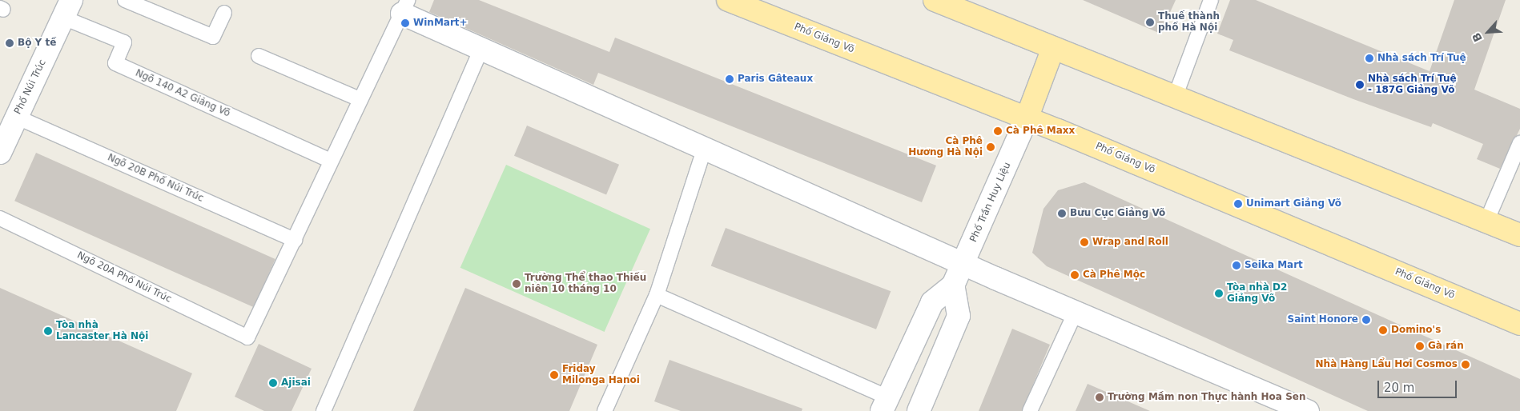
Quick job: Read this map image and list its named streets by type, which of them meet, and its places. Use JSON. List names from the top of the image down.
{
  "streets": {
    "main road": ["Phố Giảng Võ"],
    "street": ["Phố Núi Trúc", "Phố Trần Huy Liệu"],
    "lane": ["Ngõ 140 A2 Giảng Võ", "Ngõ 20B Phố Núi Trúc", "Ngõ 20A Phố Núi Trúc"]
  },
  "crossings": [
    ["Phố Giảng Võ", "Phố Trần Huy Liệu"],
    ["Phố Núi Trúc", "Ngõ 140 A2 Giảng Võ"],
    ["Phố Núi Trúc", "Ngõ 20B Phố Núi Trúc"],
    ["Ngõ 20B Phố Núi Trúc", "Ngõ 20A Phố Núi Trúc"]
  ],
  "places": [
    "Thuế thành phố Hà Nội",
    "WinMart+",
    "Bộ Y tế",
    "Nhà sách Trí Tuệ",
    "Paris Gâteaux",
    "Nhà sách Trí Tuệ - 187G Giảng Võ",
    "Cà Phê Maxx",
    "Cà Phê Hương Hà Nội",
    "Unimart Giảng Võ",
    "Bưu Cục Giảng Võ",
    "Wrap and Roll",
    "Seika Mart",
    "Cà Phê Mộc",
    "Trường Thể thao Thiếu niên 10 tháng 10",
    "Tòa nhà D2 Giảng Võ",
    "Saint Honore",
    "Domino's",
    "Tòa nhà Lancaster Hà Nội",
    "Gà rán",
    "Nhà Hàng Lẩu Hơi Cosmos",
    "Friday Milonga Hanoi",
    "Ajisai",
    "Trường Mầm non Thực hành Hoa Sen"
  ],
  "scale_bar": "20 m",
  "north": "bottom left"
}
